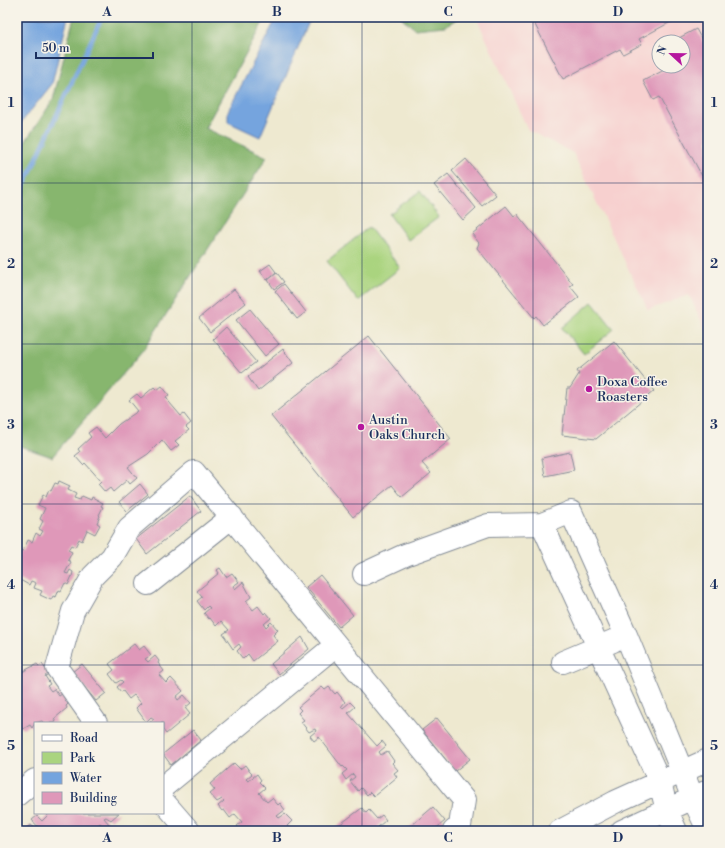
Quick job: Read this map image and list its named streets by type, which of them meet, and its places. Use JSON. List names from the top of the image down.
{
  "places": ["Doxa Coffee Roasters", "Austin Oaks Church"],
  "legend": [
    "Road",
    "Park",
    "Water",
    "Building"
  ],
  "scale_bar": "50 m",
  "north": "left",
  "grid": {
    "columns": [
      "A",
      "B",
      "C",
      "D"
    ],
    "rows": [
      "1",
      "2",
      "3",
      "4",
      "5"
    ]
  }
}
